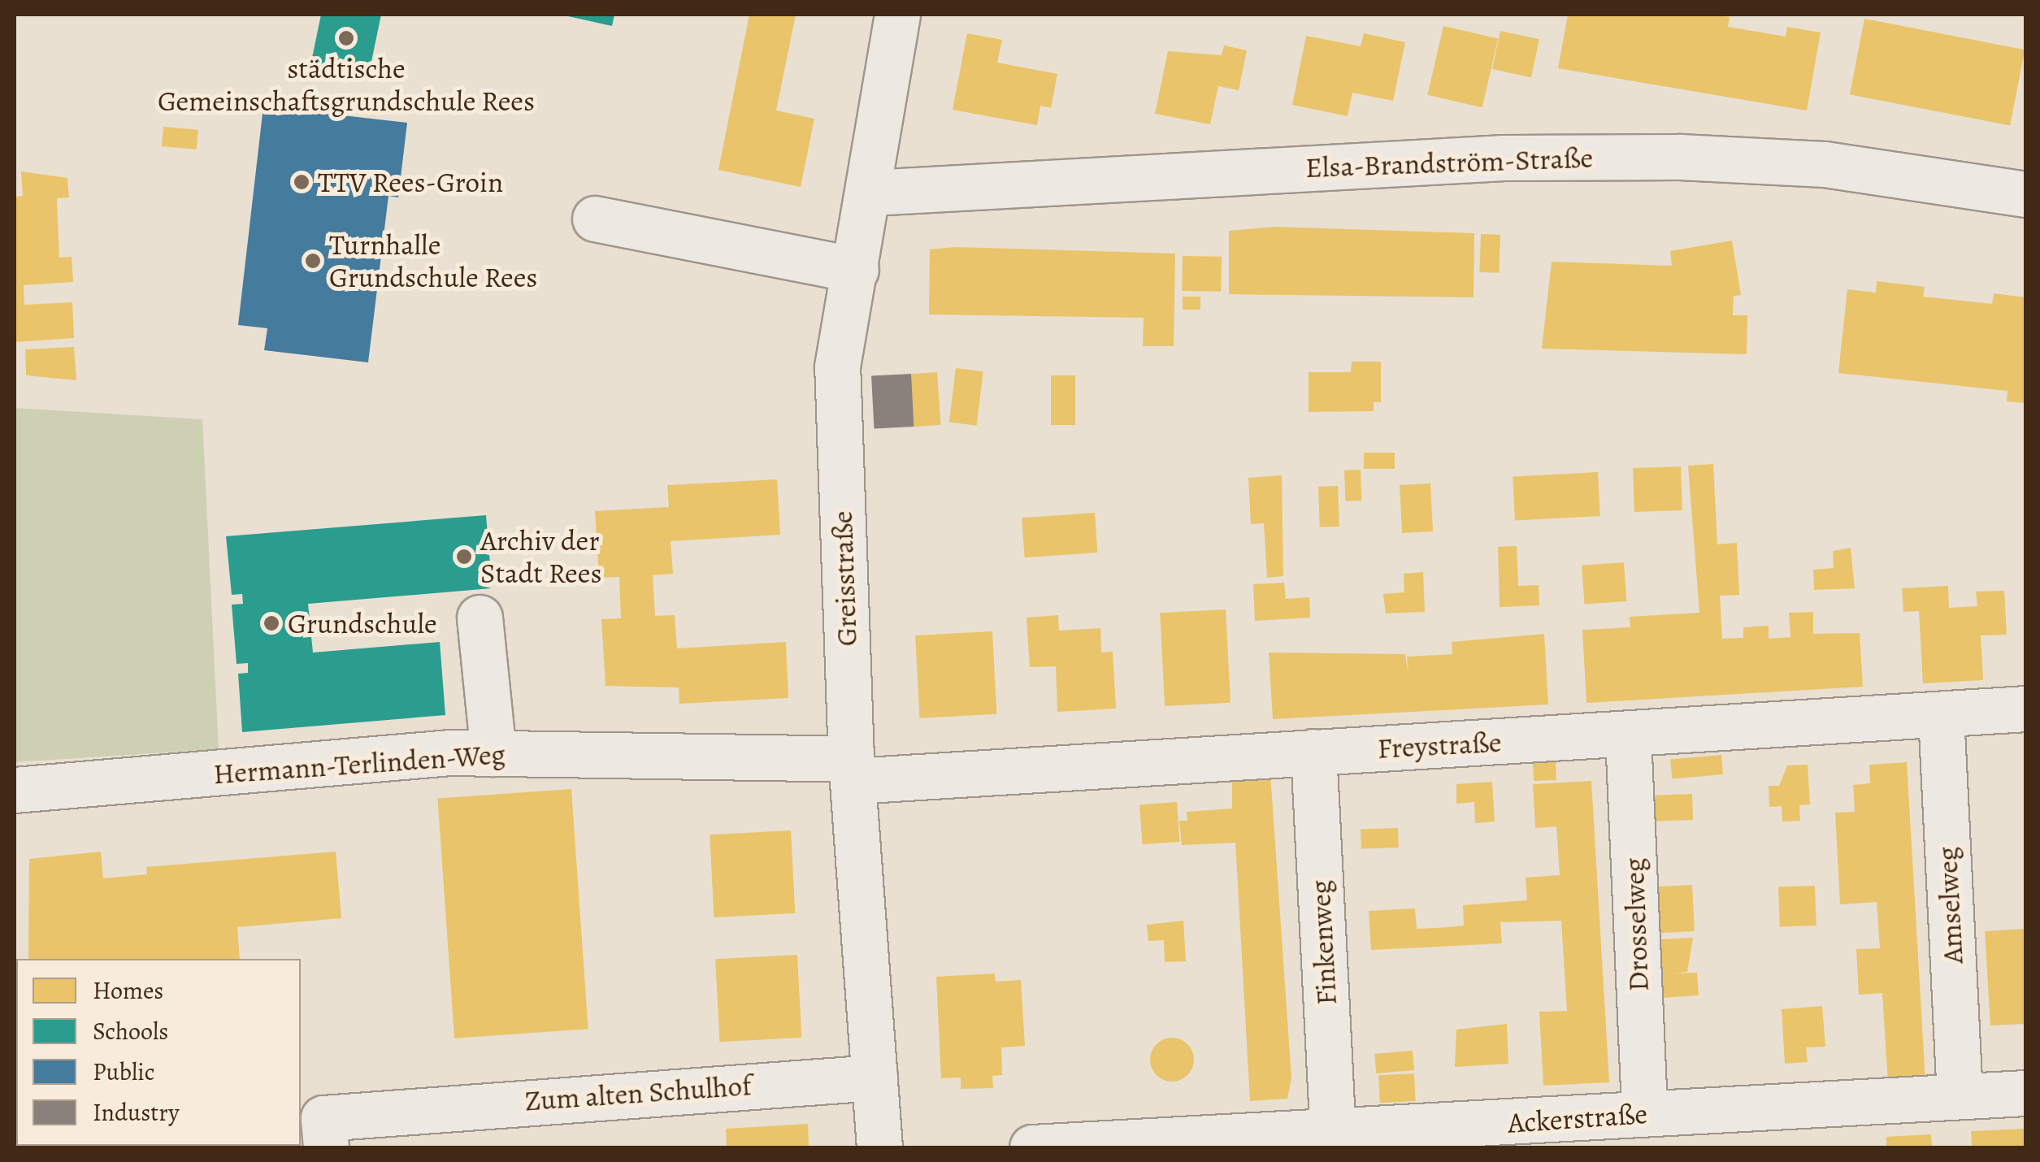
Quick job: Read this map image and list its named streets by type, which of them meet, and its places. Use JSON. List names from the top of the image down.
{
  "streets": {
    "street": [
      "Elsa-Brandström-Straße",
      "Greisstraße",
      "Freystraße",
      "Hermann-Terlinden-Weg",
      "Amselweg",
      "Drosselweg",
      "Finkenweg",
      "Zum alten Schulhof",
      "Ackerstraße"
    ]
  },
  "crossings": [
    ["Elsa-Brandström-Straße", "Greisstraße"],
    ["Greisstraße", "Freystraße"],
    ["Greisstraße", "Hermann-Terlinden-Weg"],
    ["Greisstraße", "Zum alten Schulhof"],
    ["Freystraße", "Hermann-Terlinden-Weg"],
    ["Freystraße", "Amselweg"],
    ["Freystraße", "Drosselweg"],
    ["Freystraße", "Finkenweg"],
    ["Amselweg", "Ackerstraße"],
    ["Drosselweg", "Ackerstraße"],
    ["Finkenweg", "Ackerstraße"]
  ],
  "places": [
    "städtische Gemeinschaftsgrundschule Rees",
    "TTV Rees-Groin",
    "Turnhalle Grundschule Rees",
    "Archiv der Stadt Rees",
    "Grundschule"
  ],
  "legend": [
    "Homes",
    "Schools",
    "Public",
    "Industry"
  ]
}
